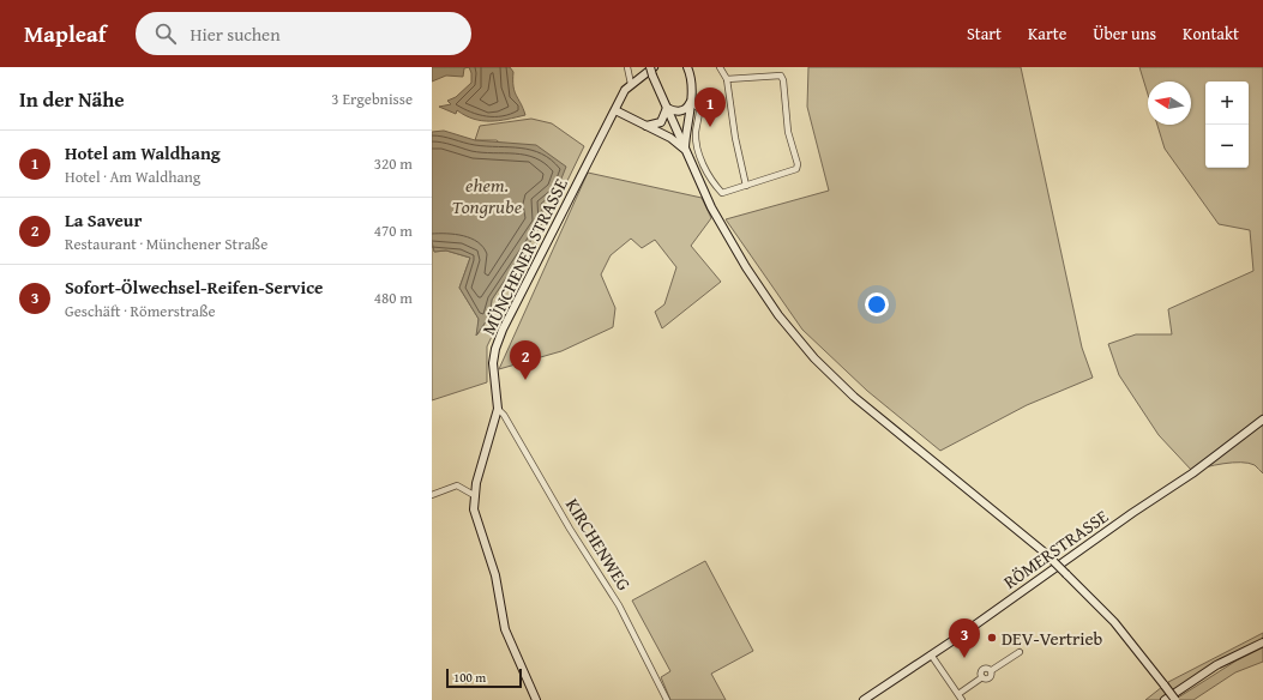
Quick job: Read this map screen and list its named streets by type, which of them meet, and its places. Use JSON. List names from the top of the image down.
{
  "streets": {
    "street": ["MÜNCHENER STRASSE", "KIRCHENWEG", "RÖMERSTRASSE"]
  },
  "crossings": [
    ["MÜNCHENER STRASSE", "KIRCHENWEG"]
  ],
  "water": ["ehem. Tongrube"],
  "places": ["DEV-Vertrieb"],
  "scale_bar": "100 m",
  "north": "left",
  "page": {
    "header": "Mapleaf",
    "search": "Hier suchen",
    "nav": [
      "Start",
      "Karte",
      "Über uns",
      "Kontakt"
    ],
    "heading": ["In der Nähe", "3 Ergebnisse"],
    "map_buttons": ["+", "−"],
    "pins": ["1", "2", "3"],
    "list": [
      {
        "mark": "1",
        "name": "Hotel am Waldhang",
        "note": "Hotel · Am Waldhang",
        "value": "320 m"
      },
      {
        "mark": "2",
        "name": "La Saveur",
        "note": "Restaurant · Münchener Straße",
        "value": "470 m"
      },
      {
        "mark": "3",
        "name": "Sofort-Ölwechsel-Reifen-Service",
        "note": "Geschäft · Römerstraße",
        "value": "480 m"
      }
    ],
    "scale": "100 m"
  }
}
